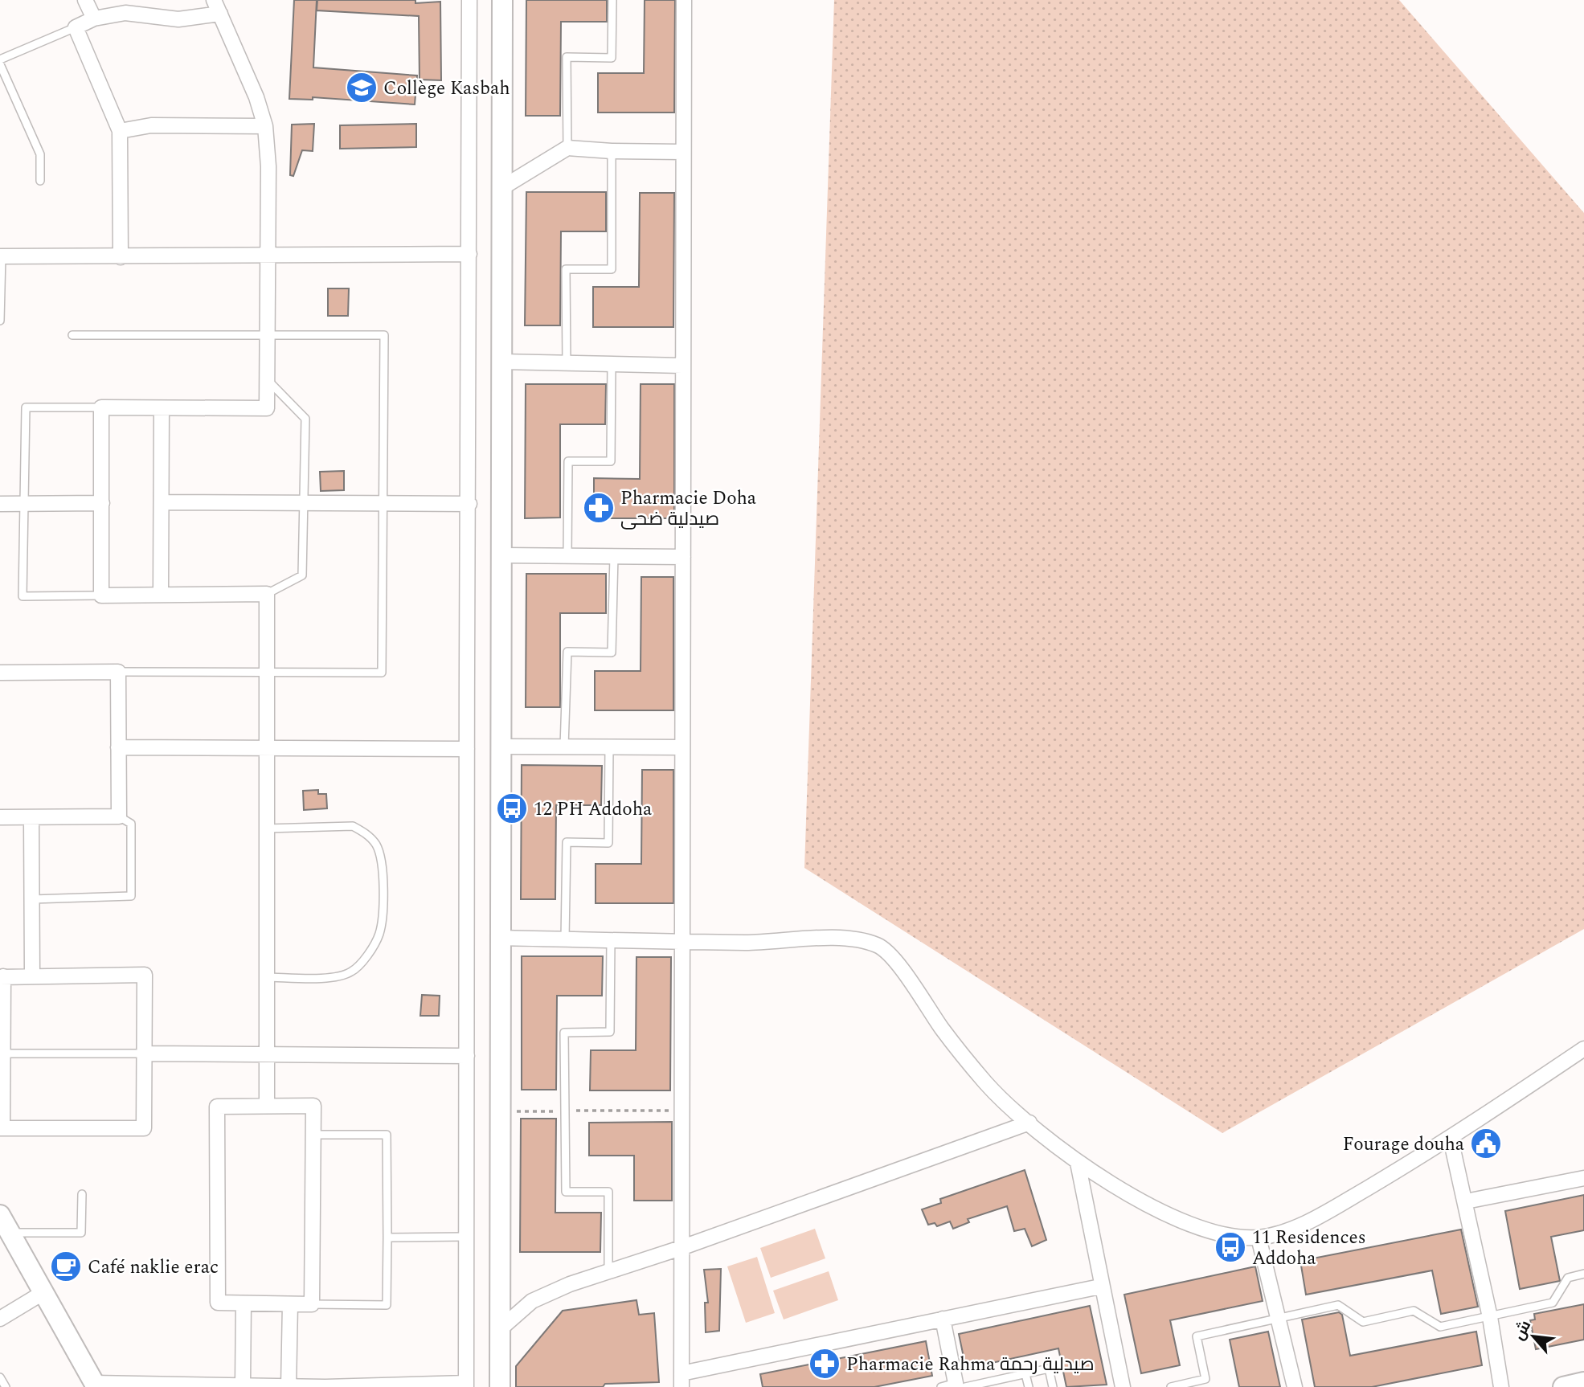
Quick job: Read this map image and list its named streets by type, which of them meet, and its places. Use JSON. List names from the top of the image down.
{
  "places": {
    "school or university": ["Collège Kasbah"],
    "pharmacy": ["Pharmacie Doha صيدلية ضحى", "Pharmacie Rahma صيدلية رحمة"],
    "bus stop": ["12 PH Addoha", "11 Residences Addoha"],
    "public building": ["Fourage douha"],
    "cafe": ["Café naklie erac"]
  },
  "north": "top left"
}
